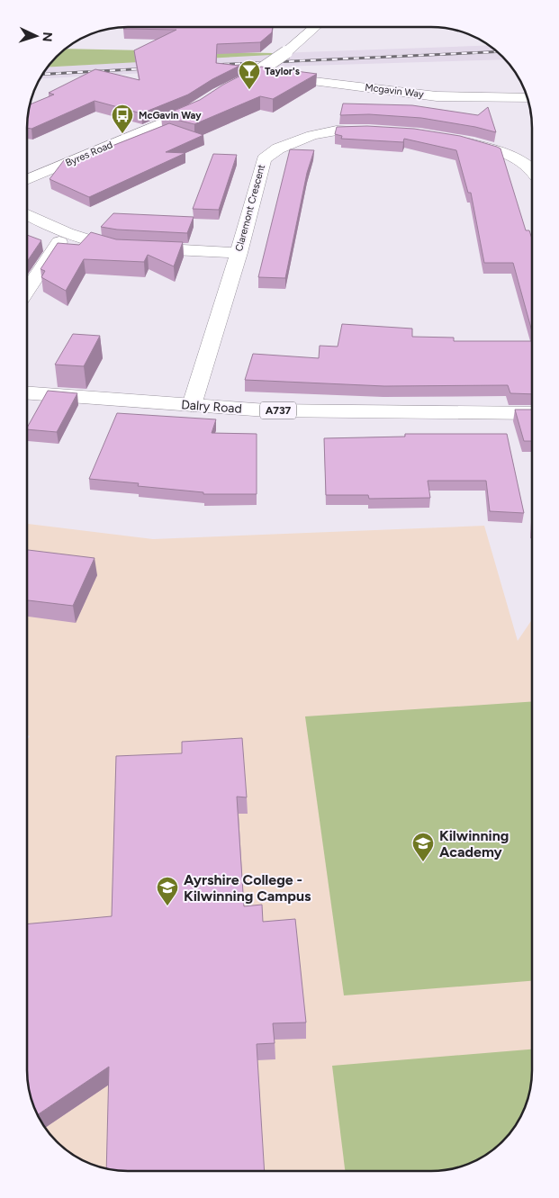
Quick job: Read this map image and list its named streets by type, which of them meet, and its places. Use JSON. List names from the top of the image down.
{
  "streets": {
    "main road": [
      "Mcgavin Way",
      "Byres Road",
      "Claremont Crescent",
      "Dalry Road",
      "A737"
    ]
  },
  "crossings": [
    ["Claremont Crescent", "Dalry Road"]
  ],
  "places": {
    "bar": ["Taylor's"],
    "bus stop": ["McGavin Way"],
    "school or university": ["Kilwinning Academy", "Ayrshire College - Kilwinning Campus"]
  },
  "north": "right"
}
